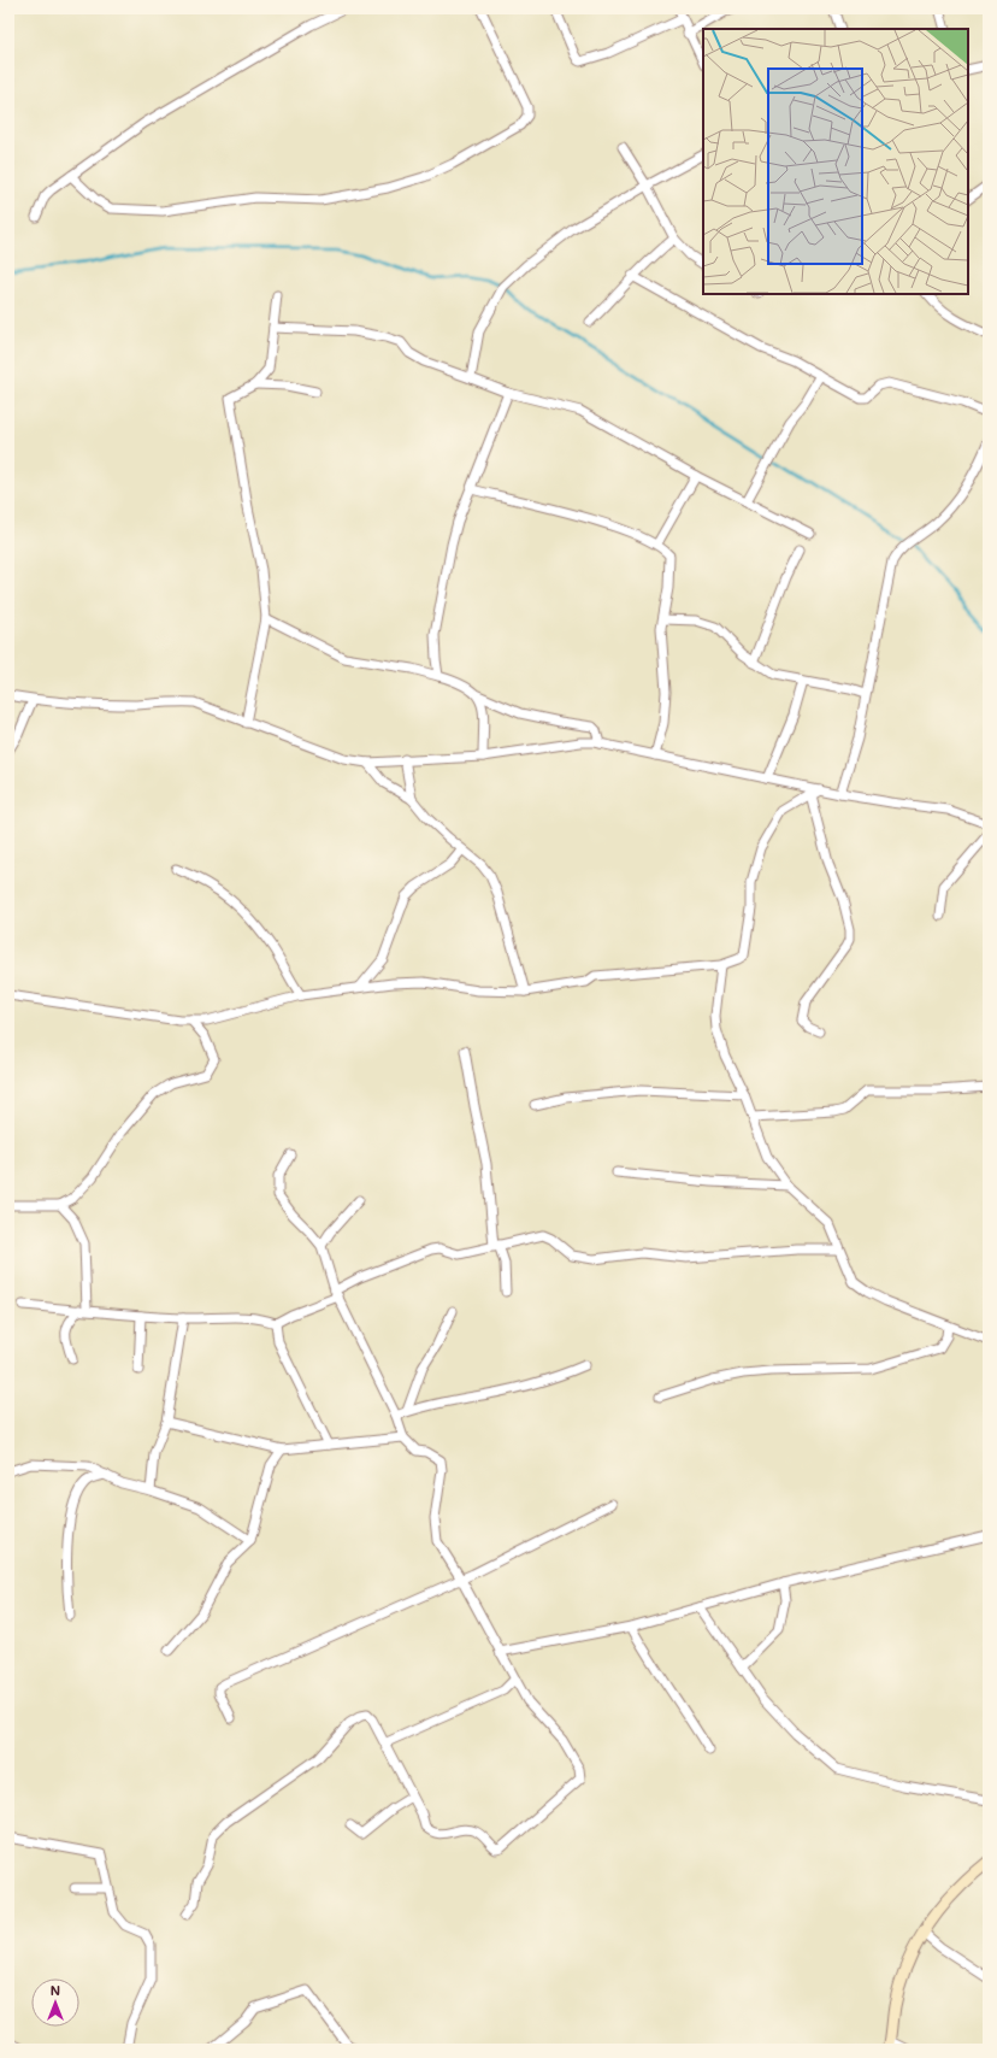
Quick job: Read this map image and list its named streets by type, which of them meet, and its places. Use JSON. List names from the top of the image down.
{
  "north": "top"
}
